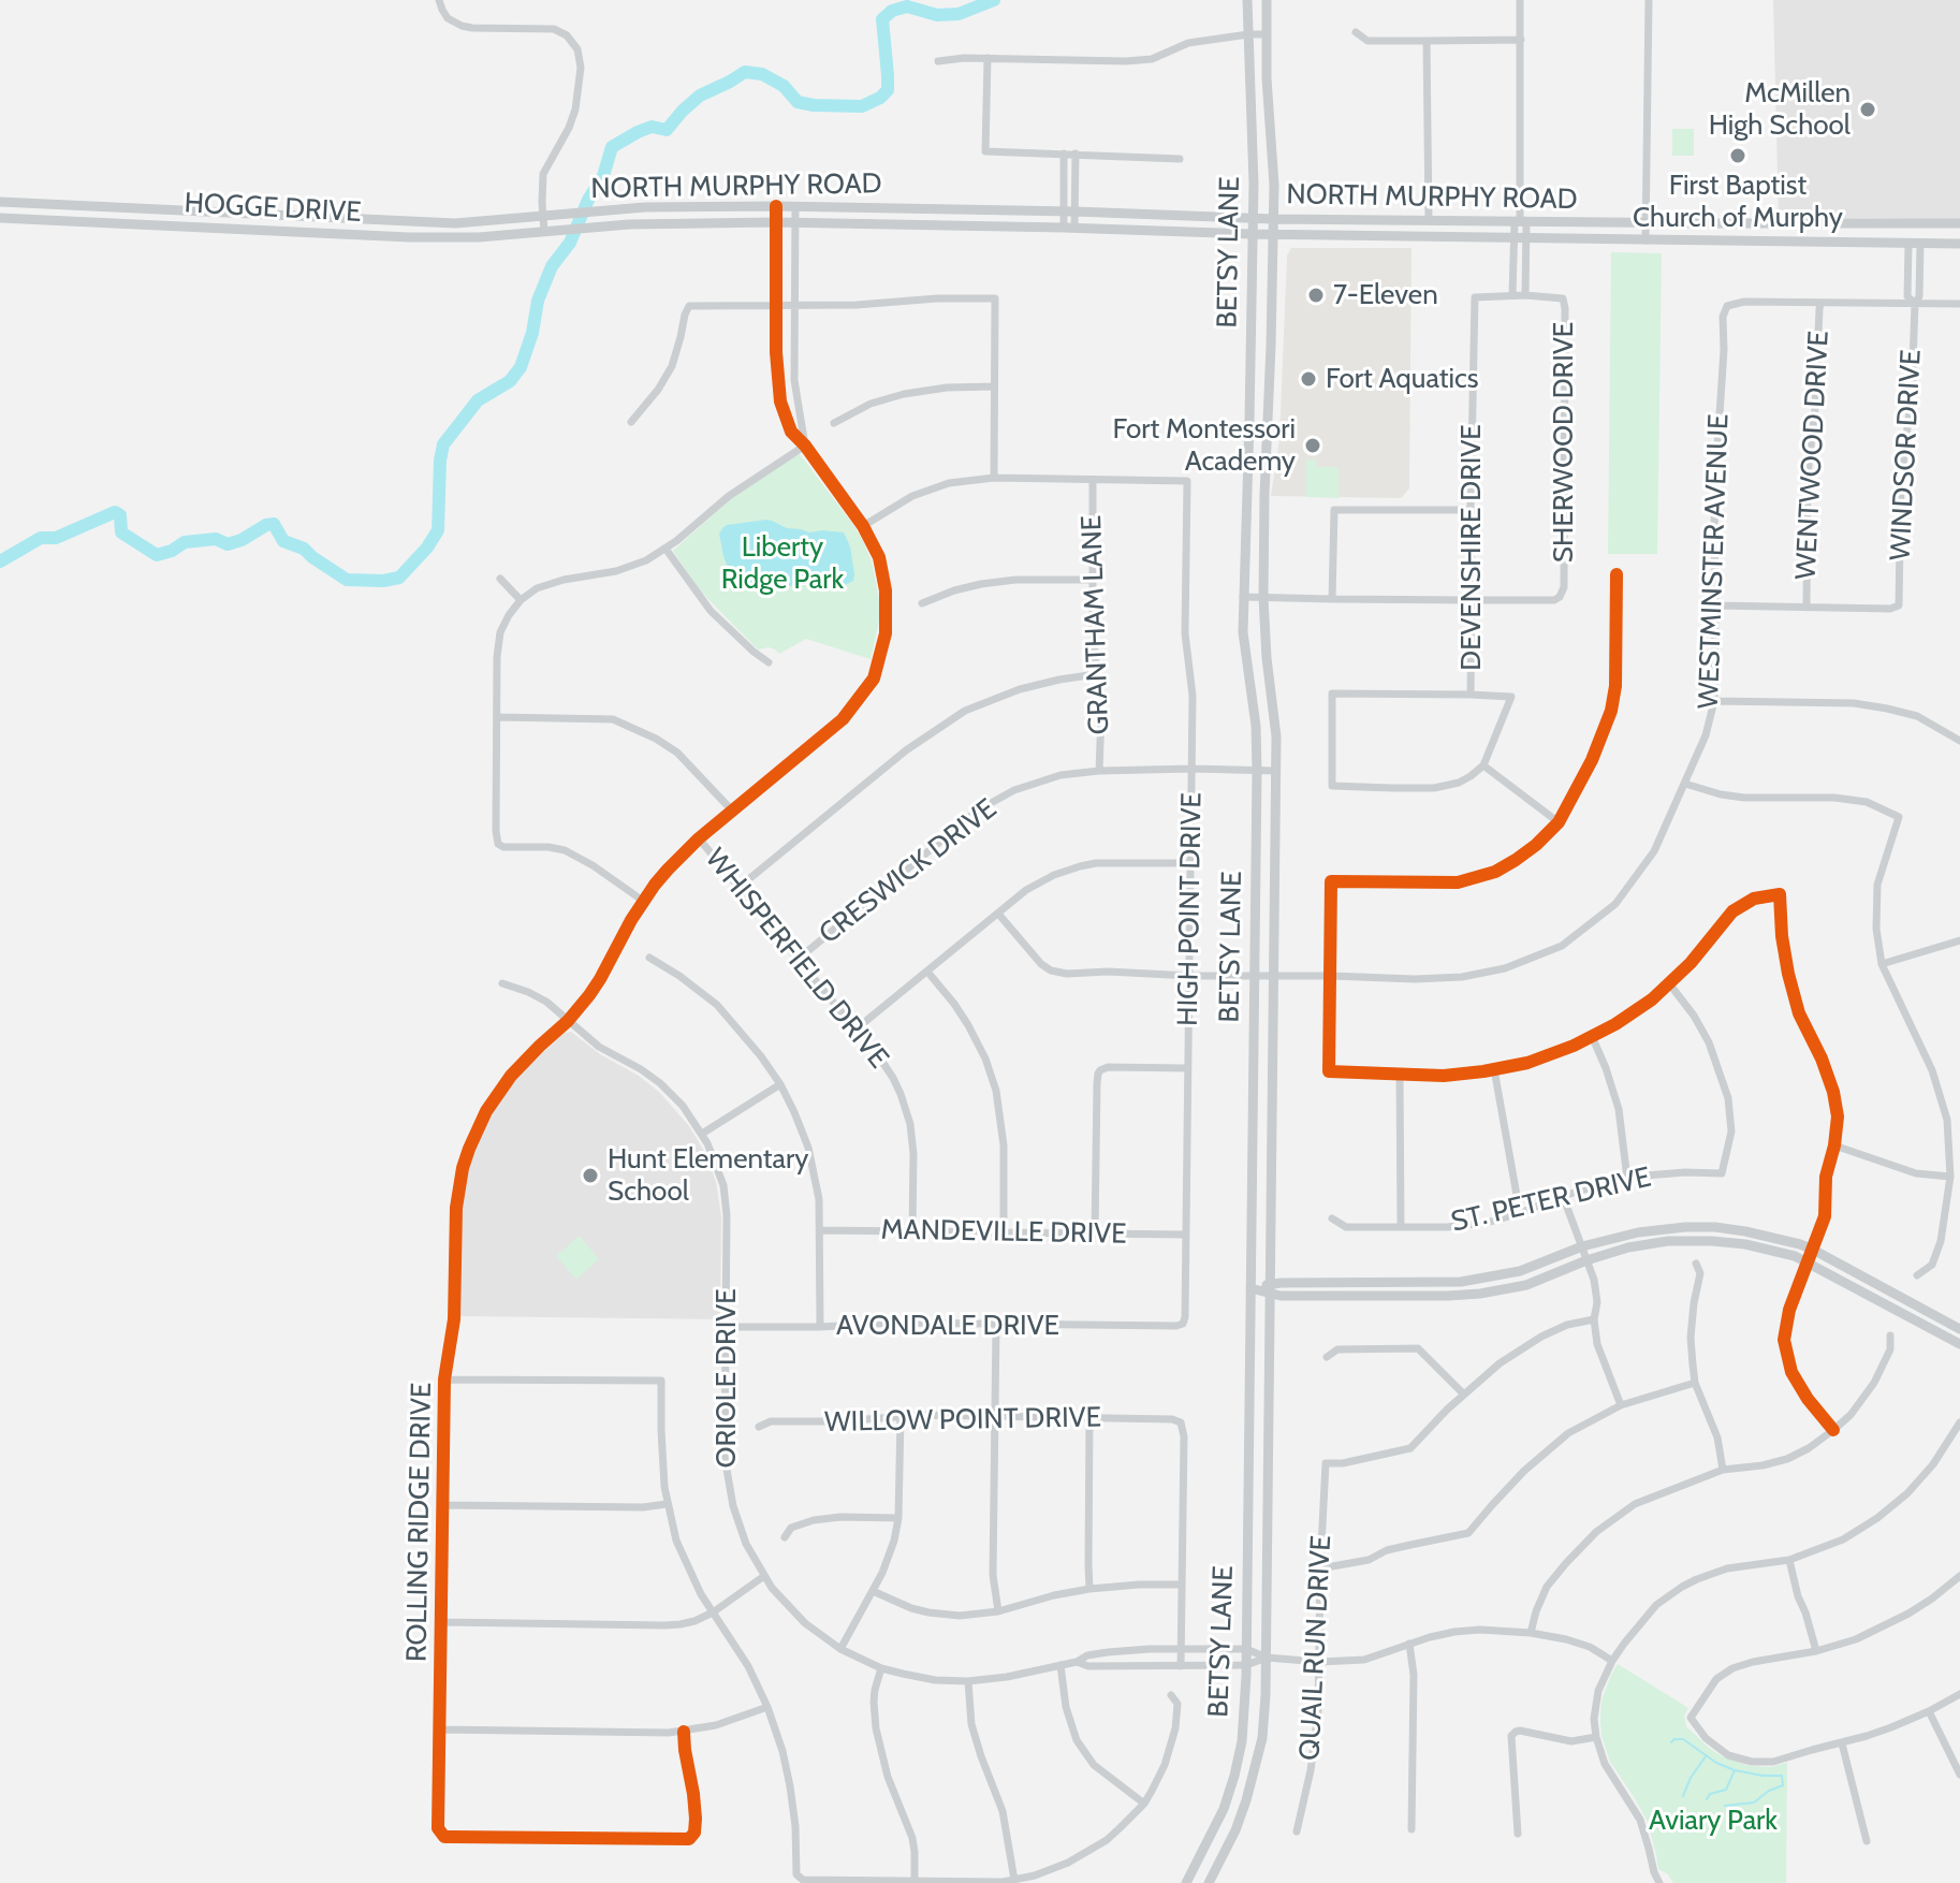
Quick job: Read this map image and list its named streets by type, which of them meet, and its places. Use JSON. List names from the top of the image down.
{
  "streets": {
    "main road": ["NORTH MURPHY ROAD", "HOGGE DRIVE", "BETSY LANE"],
    "street": [
      "SHERWOOD DRIVE",
      "WENTWOOD DRIVE",
      "WINDSOR DRIVE",
      "DEVENSHIRE DRIVE",
      "WESTMINSTER AVENUE",
      "GRANTHAM LANE",
      "CRESWICK DRIVE",
      "HIGH POINT DRIVE",
      "WHISPERFIELD DRIVE",
      "ST. PETER DRIVE",
      "MANDEVILLE DRIVE",
      "AVONDALE DRIVE",
      "ORIOLE DRIVE",
      "WILLOW POINT DRIVE",
      "ROLLING RIDGE DRIVE",
      "QUAIL RUN DRIVE"
    ]
  },
  "crossings": [
    ["NORTH MURPHY ROAD", "HOGGE DRIVE"],
    ["NORTH MURPHY ROAD", "BETSY LANE"],
    ["NORTH MURPHY ROAD", "WINDSOR DRIVE"],
    ["NORTH MURPHY ROAD", "ROLLING RIDGE DRIVE"],
    ["BETSY LANE", "WESTMINSTER AVENUE"],
    ["BETSY LANE", "CRESWICK DRIVE"],
    ["BETSY LANE", "ORIOLE DRIVE"],
    ["SHERWOOD DRIVE", "DEVENSHIRE DRIVE"],
    ["WENTWOOD DRIVE", "WINDSOR DRIVE"],
    ["WENTWOOD DRIVE", "WESTMINSTER AVENUE"],
    ["WESTMINSTER AVENUE", "HIGH POINT DRIVE"],
    ["GRANTHAM LANE", "CRESWICK DRIVE"],
    ["GRANTHAM LANE", "HIGH POINT DRIVE"],
    ["CRESWICK DRIVE", "HIGH POINT DRIVE"],
    ["CRESWICK DRIVE", "WHISPERFIELD DRIVE"],
    ["HIGH POINT DRIVE", "MANDEVILLE DRIVE"],
    ["HIGH POINT DRIVE", "AVONDALE DRIVE"],
    ["WHISPERFIELD DRIVE", "MANDEVILLE DRIVE"],
    ["WHISPERFIELD DRIVE", "ROLLING RIDGE DRIVE"],
    ["AVONDALE DRIVE", "ORIOLE DRIVE"],
    ["ORIOLE DRIVE", "ROLLING RIDGE DRIVE"],
    ["ORIOLE DRIVE", "QUAIL RUN DRIVE"]
  ],
  "parks": ["Liberty Ridge Park", "Aviary Park"],
  "places": [
    "McMillen High School",
    "First Baptist Church of Murphy",
    "7-Eleven",
    "Fort Aquatics",
    "Fort Montessori Academy",
    "Hunt Elementary School"
  ]
}
